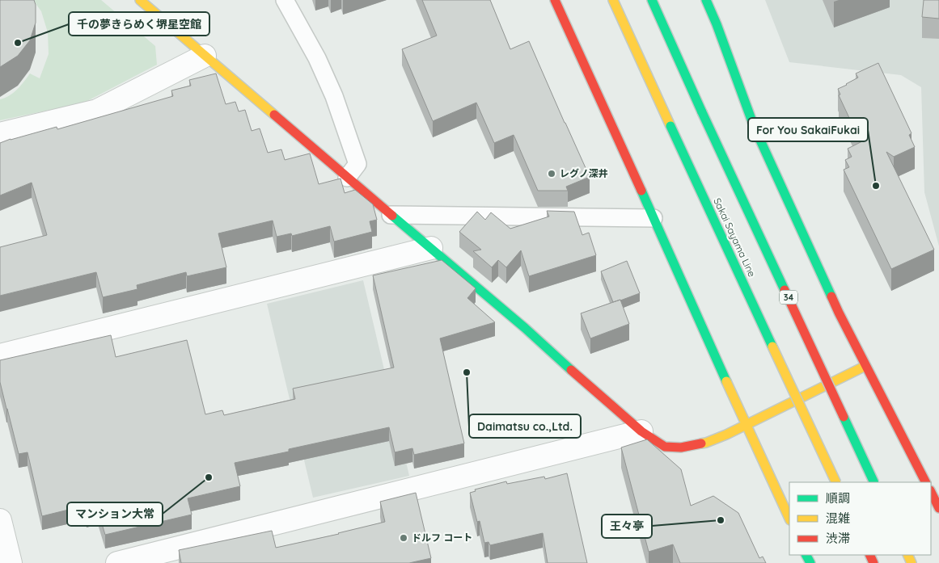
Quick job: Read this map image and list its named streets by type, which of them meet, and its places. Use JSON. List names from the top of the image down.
{
  "streets": {
    "main road": ["Sakai Sayama Line", "34"]
  },
  "places": [
    "千の夢きらめく堺星空館",
    "レグノ深井",
    "For You SakaiFukai",
    "Daimatsu co.,Ltd.",
    "マンション大常",
    "王々亭",
    "ドルフ コート"
  ],
  "legend": ["順調", "混雑", "渋滞"]
}
